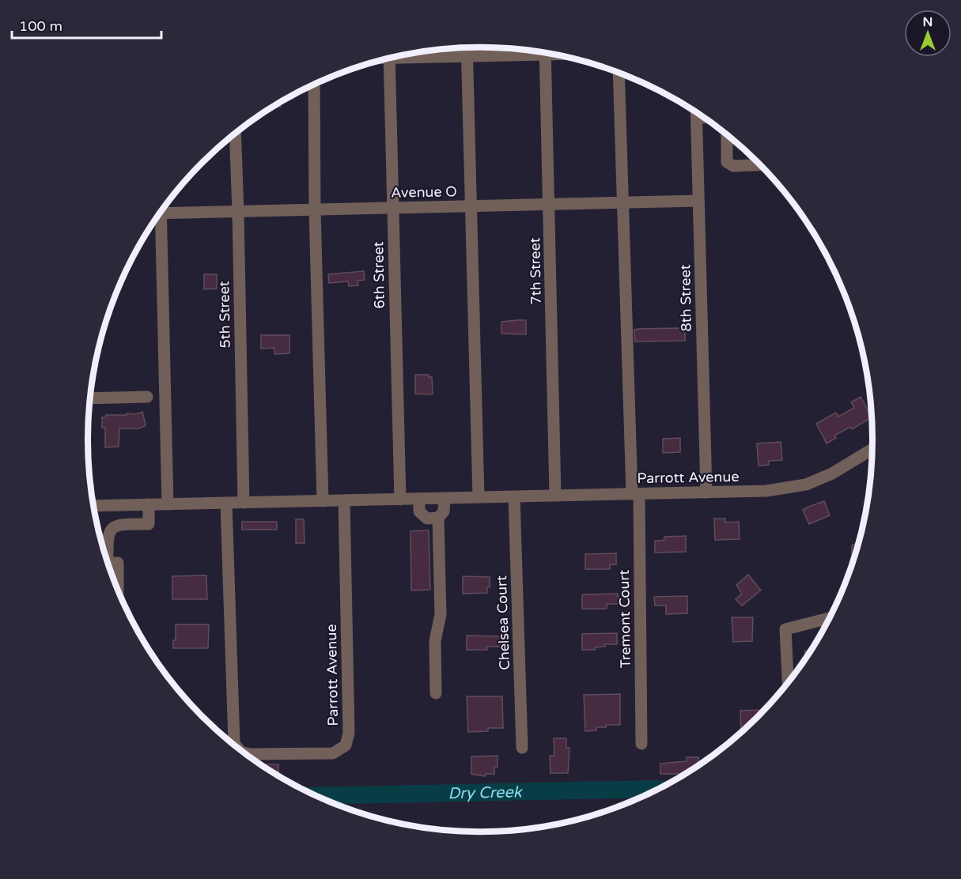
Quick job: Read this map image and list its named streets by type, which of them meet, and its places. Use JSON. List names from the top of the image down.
{
  "streets": {
    "street": [
      "Avenue O",
      "7th Street",
      "6th Street",
      "8th Street",
      "5th Street",
      "Parrott Avenue",
      "Tremont Court",
      "Chelsea Court"
    ]
  },
  "crossings": [
    ["Avenue O", "7th Street"],
    ["Avenue O", "6th Street"],
    ["Avenue O", "8th Street"],
    ["Avenue O", "5th Street"],
    ["Avenue O", "Tremont Court"],
    ["7th Street", "Parrott Avenue"],
    ["6th Street", "Parrott Avenue"],
    ["8th Street", "Parrott Avenue"],
    ["5th Street", "Parrott Avenue"],
    ["Parrott Avenue", "Tremont Court"],
    ["Parrott Avenue", "Chelsea Court"]
  ],
  "water": ["Dry Creek"],
  "scale_bar": "100 m",
  "north": "top"
}
